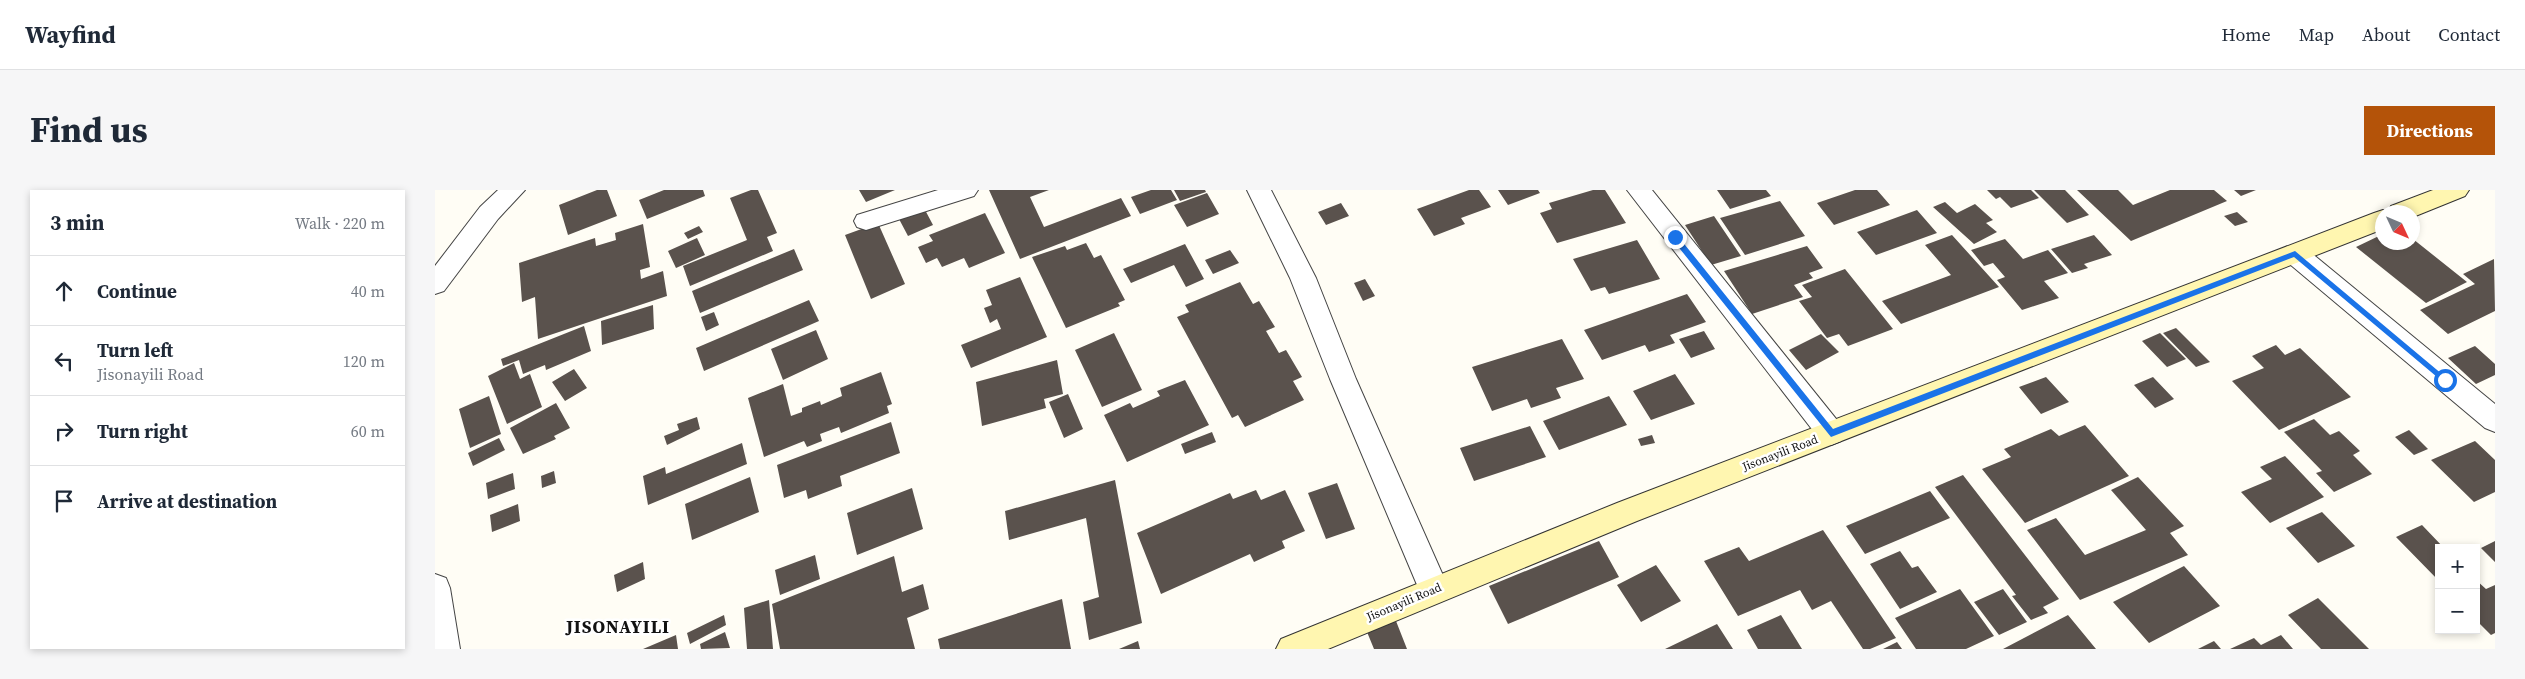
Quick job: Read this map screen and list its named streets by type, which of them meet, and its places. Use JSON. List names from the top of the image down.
{
  "streets": {
    "street": ["Jisonayili Road"]
  },
  "districts": ["JISONAYILI"],
  "north": "bottom right",
  "page": {
    "header": "Wayfind",
    "nav": [
      "Home",
      "Map",
      "About",
      "Contact"
    ],
    "title": "Find us",
    "buttons": "Directions",
    "heading": ["3 min", "Walk · 220 m"],
    "list": [
      ["Continue", "40 m"],
      ["Turn left", "Jisonayili Road", "120 m"],
      ["Turn right", "60 m"],
      "Arrive at destination"
    ],
    "map_buttons": ["+", "−"]
  }
}
